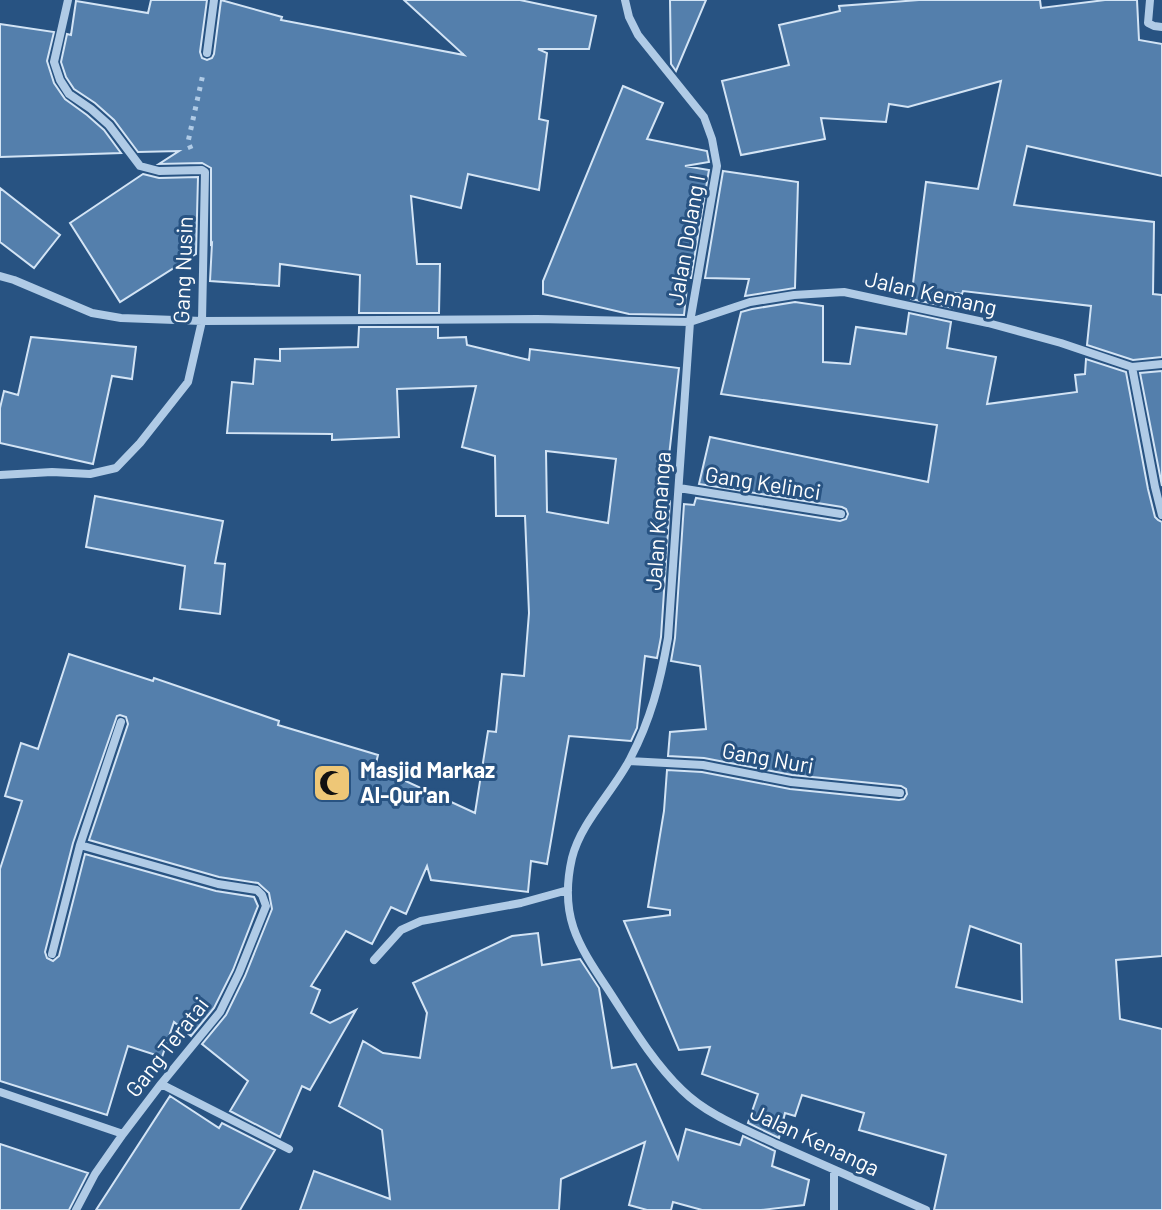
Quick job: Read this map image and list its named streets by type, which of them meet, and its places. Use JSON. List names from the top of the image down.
{
  "streets": {
    "street": [
      "Jalan Dolang I",
      "Gang Nusin",
      "Jalan Kemang",
      "Gang Kelinci",
      "Jalan Kenanga",
      "Gang Nuri",
      "Gang Teratai"
    ]
  },
  "crossings": [
    ["Jalan Dolang I", "Jalan Kemang"],
    ["Jalan Dolang I", "Jalan Kenanga"],
    ["Jalan Kemang", "Jalan Kenanga"],
    ["Gang Kelinci", "Jalan Kenanga"],
    ["Jalan Kenanga", "Gang Nuri"]
  ],
  "places": {
    "mosque": ["Masjid Markaz Al-Qur'an"]
  }
}
